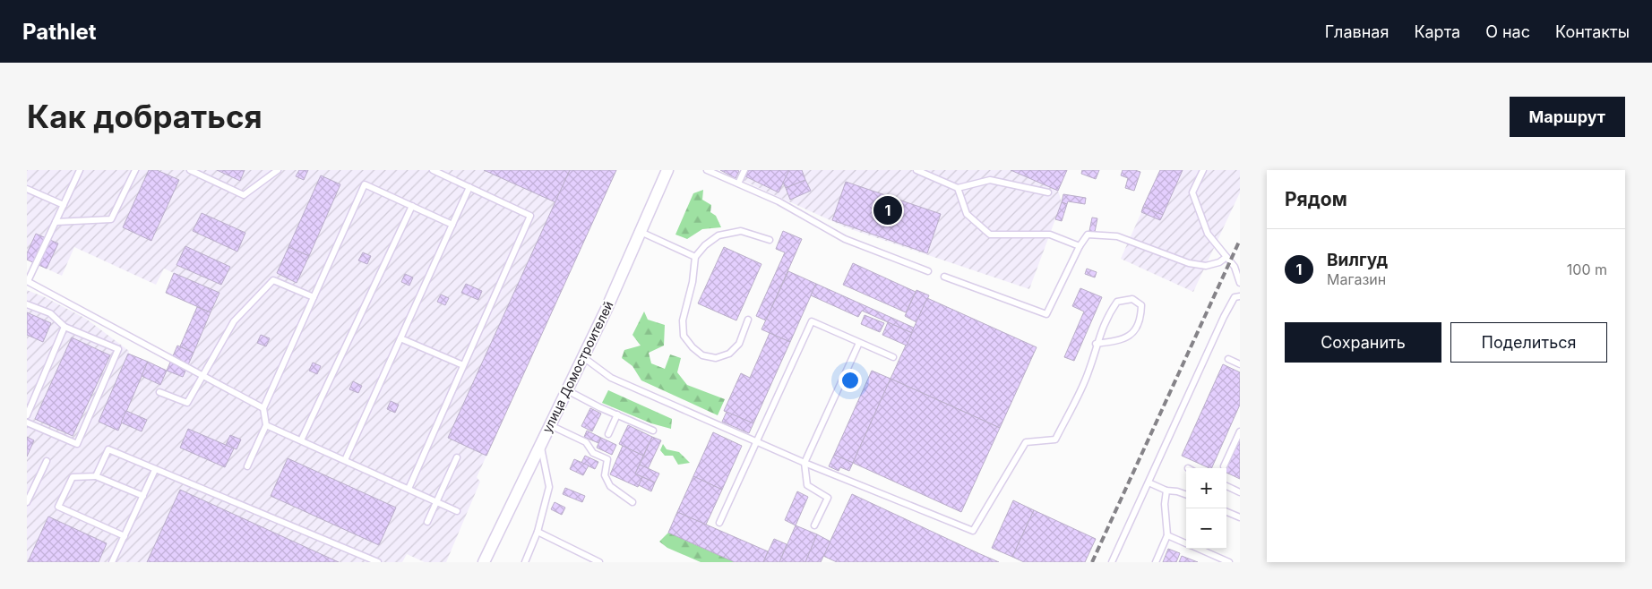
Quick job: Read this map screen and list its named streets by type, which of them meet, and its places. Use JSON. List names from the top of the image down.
{
  "streets": {
    "street": ["улица Домостроителей"]
  },
  "page": {
    "header": "Pathlet",
    "nav": [
      "Главная",
      "Карта",
      "О нас",
      "Контакты"
    ],
    "buttons": [
      "Маршрут",
      ["Сохранить", "Поделиться"]
    ],
    "title": "Как добраться",
    "heading": "Рядом",
    "pins": "1",
    "list": [
      {
        "mark": "1",
        "name": "Вилгуд",
        "note": "Магазин",
        "value": "100 m"
      }
    ],
    "map_buttons": ["+", "−"]
  }
}
